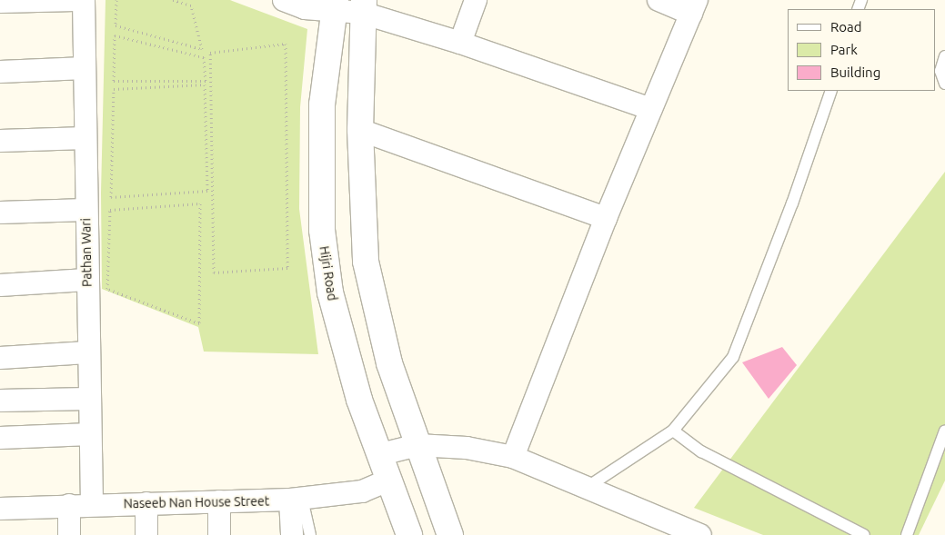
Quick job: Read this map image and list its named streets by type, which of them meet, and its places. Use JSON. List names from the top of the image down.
{
  "streets": {
    "main road": ["Hijri Road"],
    "street": ["Pathan Wari", "Naseeb Nan House Street"]
  },
  "crossings": [
    ["Pathan Wari", "Naseeb Nan House Street"],
    ["Hijri Road", "Naseeb Nan House Street"]
  ],
  "legend": ["Road", "Park", "Building"]
}
